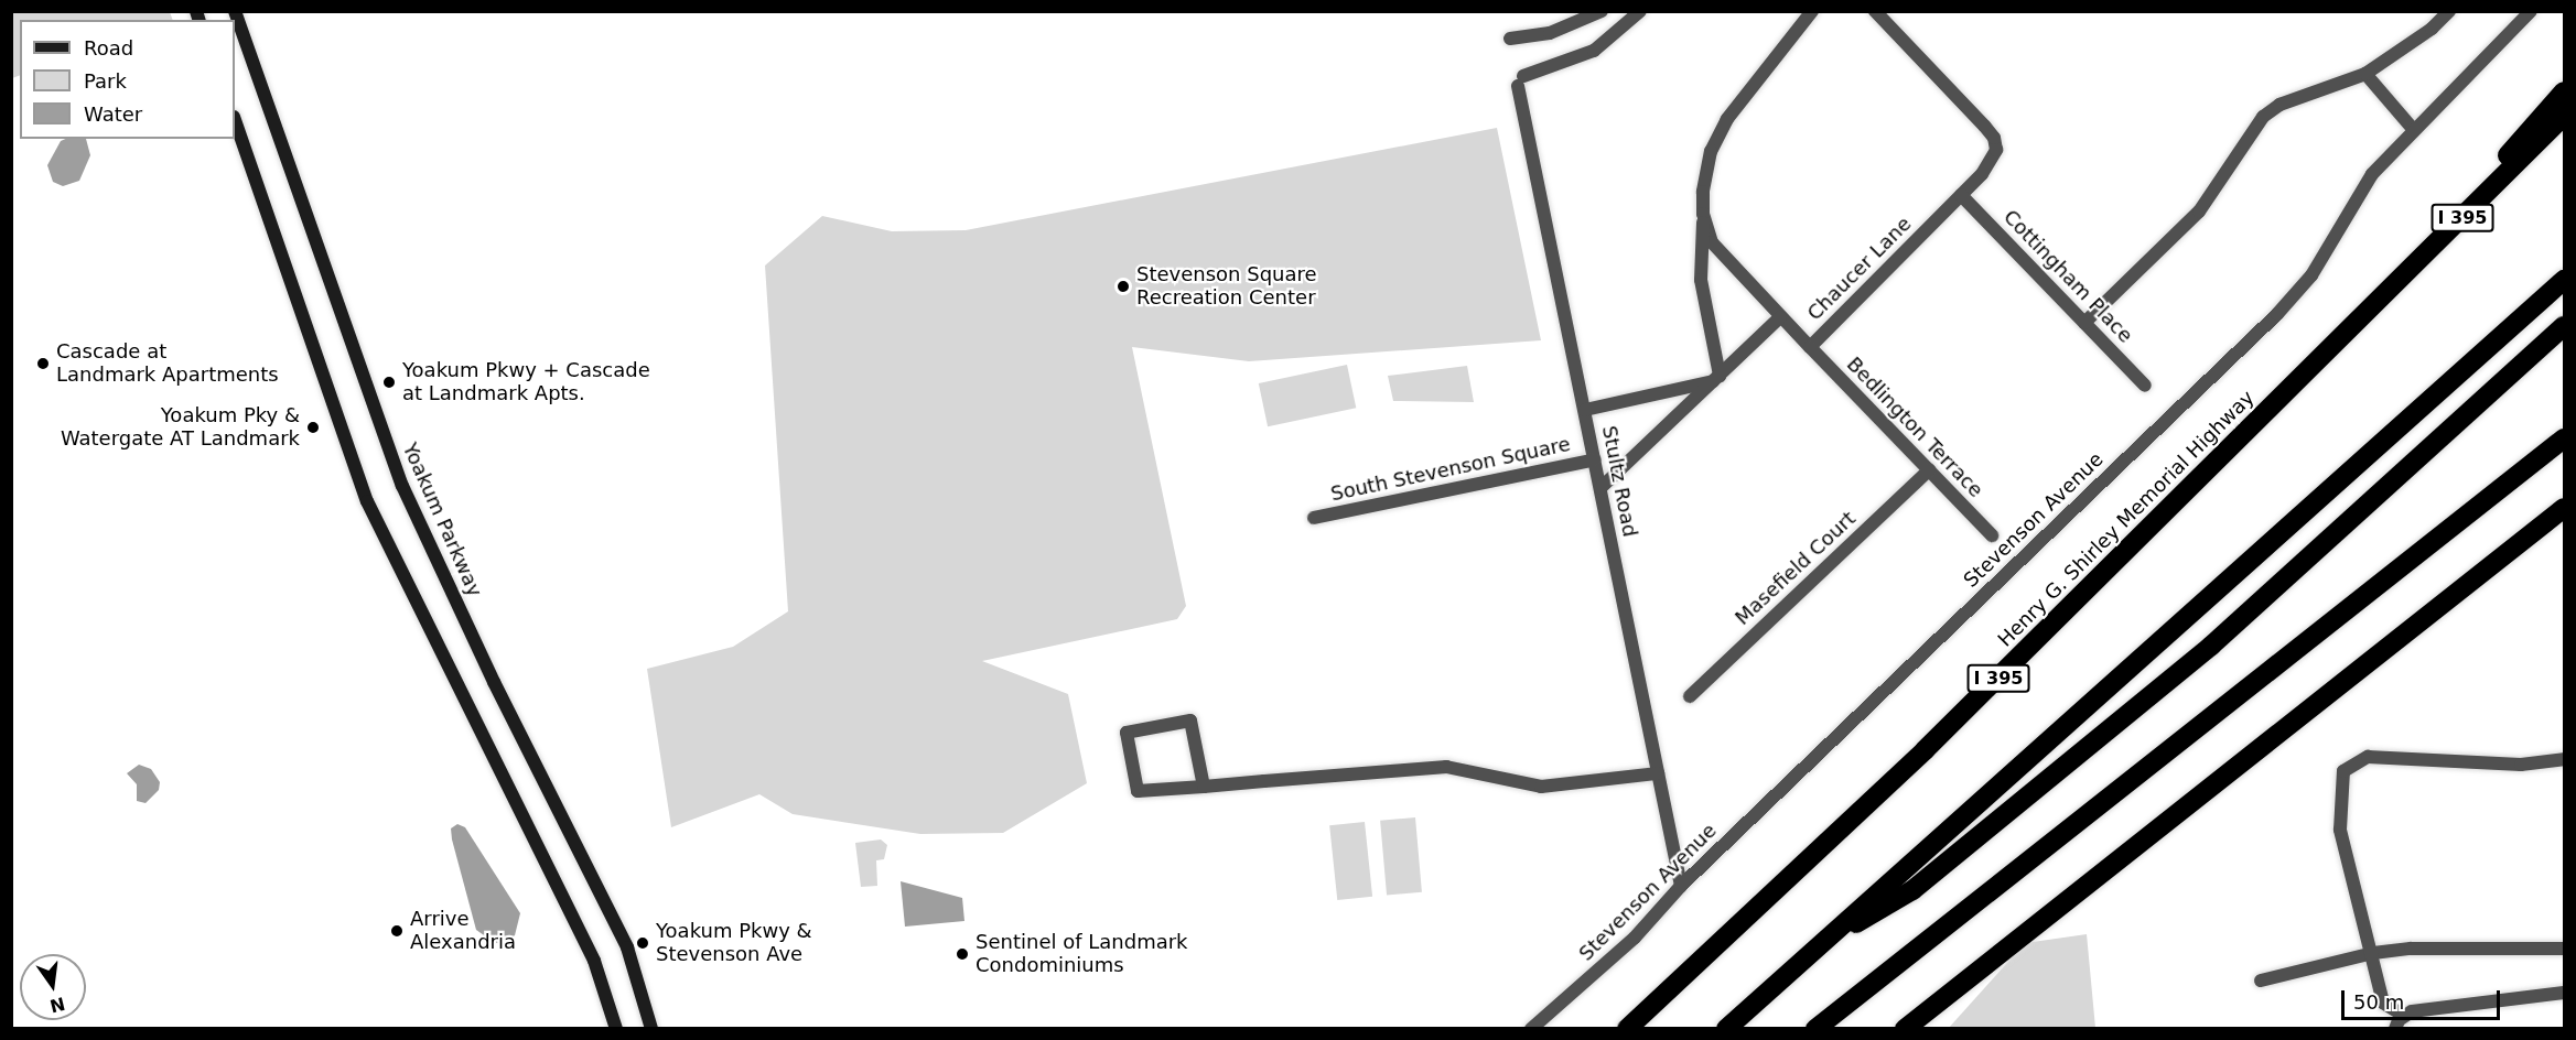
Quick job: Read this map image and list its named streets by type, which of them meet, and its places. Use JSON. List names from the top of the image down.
{
  "streets": {
    "highway": ["I 395", "Henry G. Shirley Memorial Highway"],
    "street": [
      "Chaucer Lane",
      "Cottingham Place",
      "Bedlington Terrace",
      "South Stevenson Square",
      "Stultz Road",
      "Yoakum Parkway",
      "Stevenson Avenue",
      "Masefield Court"
    ]
  },
  "crossings": [
    ["Chaucer Lane", "Cottingham Place"],
    ["Chaucer Lane", "Bedlington Terrace"],
    ["Chaucer Lane", "Stultz Road"],
    ["Bedlington Terrace", "Masefield Court"],
    ["South Stevenson Square", "Stultz Road"],
    ["Stultz Road", "Stevenson Avenue"]
  ],
  "places": [
    "Stevenson Square Recreation Center",
    "Cascade at Landmark Apartments",
    "Yoakum Pkwy + Cascade at Landmark Apts.",
    "Yoakum Pky & Watergate AT Landmark",
    "Arrive Alexandria",
    "Yoakum Pkwy & Stevenson Ave",
    "Sentinel of Landmark Condominiums"
  ],
  "legend": ["Road", "Park", "Water"],
  "scale_bar": "50 m",
  "north": "bottom"
}
